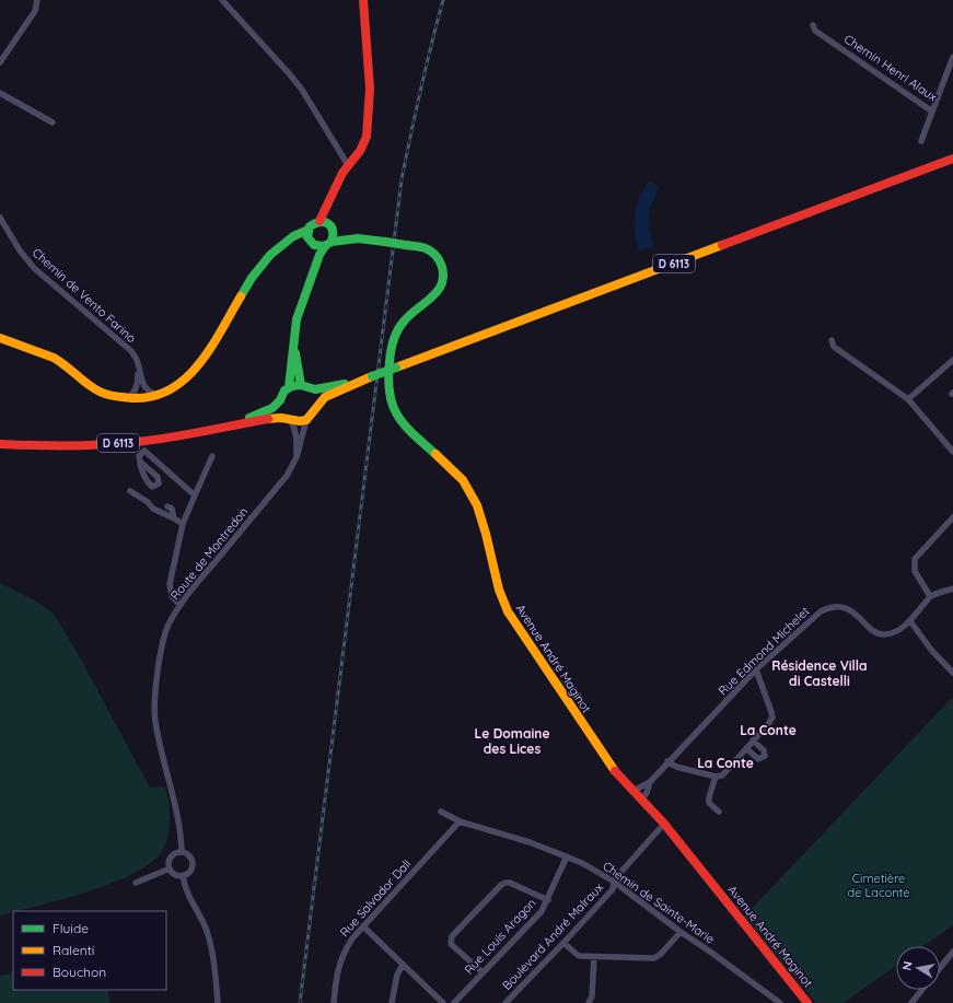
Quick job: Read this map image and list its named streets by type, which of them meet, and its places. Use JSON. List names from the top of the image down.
{
  "streets": {
    "street": [
      "Chemin Henri Alaux",
      "D 6113",
      "Chemin de Vento Farino",
      "Route de Montredon",
      "Rue Edmond Michelet",
      "Avenue André Maginot",
      "Rue Salvador Dali",
      "Chemin de Sainte-Marie",
      "Rue Louis Aragon",
      "Boulevard André Malraux"
    ]
  },
  "crossings": [
    ["D 6113", "Route de Montredon"],
    ["Rue Edmond Michelet", "Avenue André Maginot"],
    ["Avenue André Maginot", "Boulevard André Malraux"],
    ["Rue Salvador Dali", "Chemin de Sainte-Marie"],
    ["Chemin de Sainte-Marie", "Rue Louis Aragon"],
    ["Chemin de Sainte-Marie", "Boulevard André Malraux"]
  ],
  "districts": [
    "Résidence Villa di Castelli",
    "La Conte",
    "Le Domaine des Lices",
    "La Conte"
  ],
  "parks": ["Cimetière de Laconte"],
  "legend": ["Fluide", "Ralenti", "Bouchon"],
  "north": "left"
}
